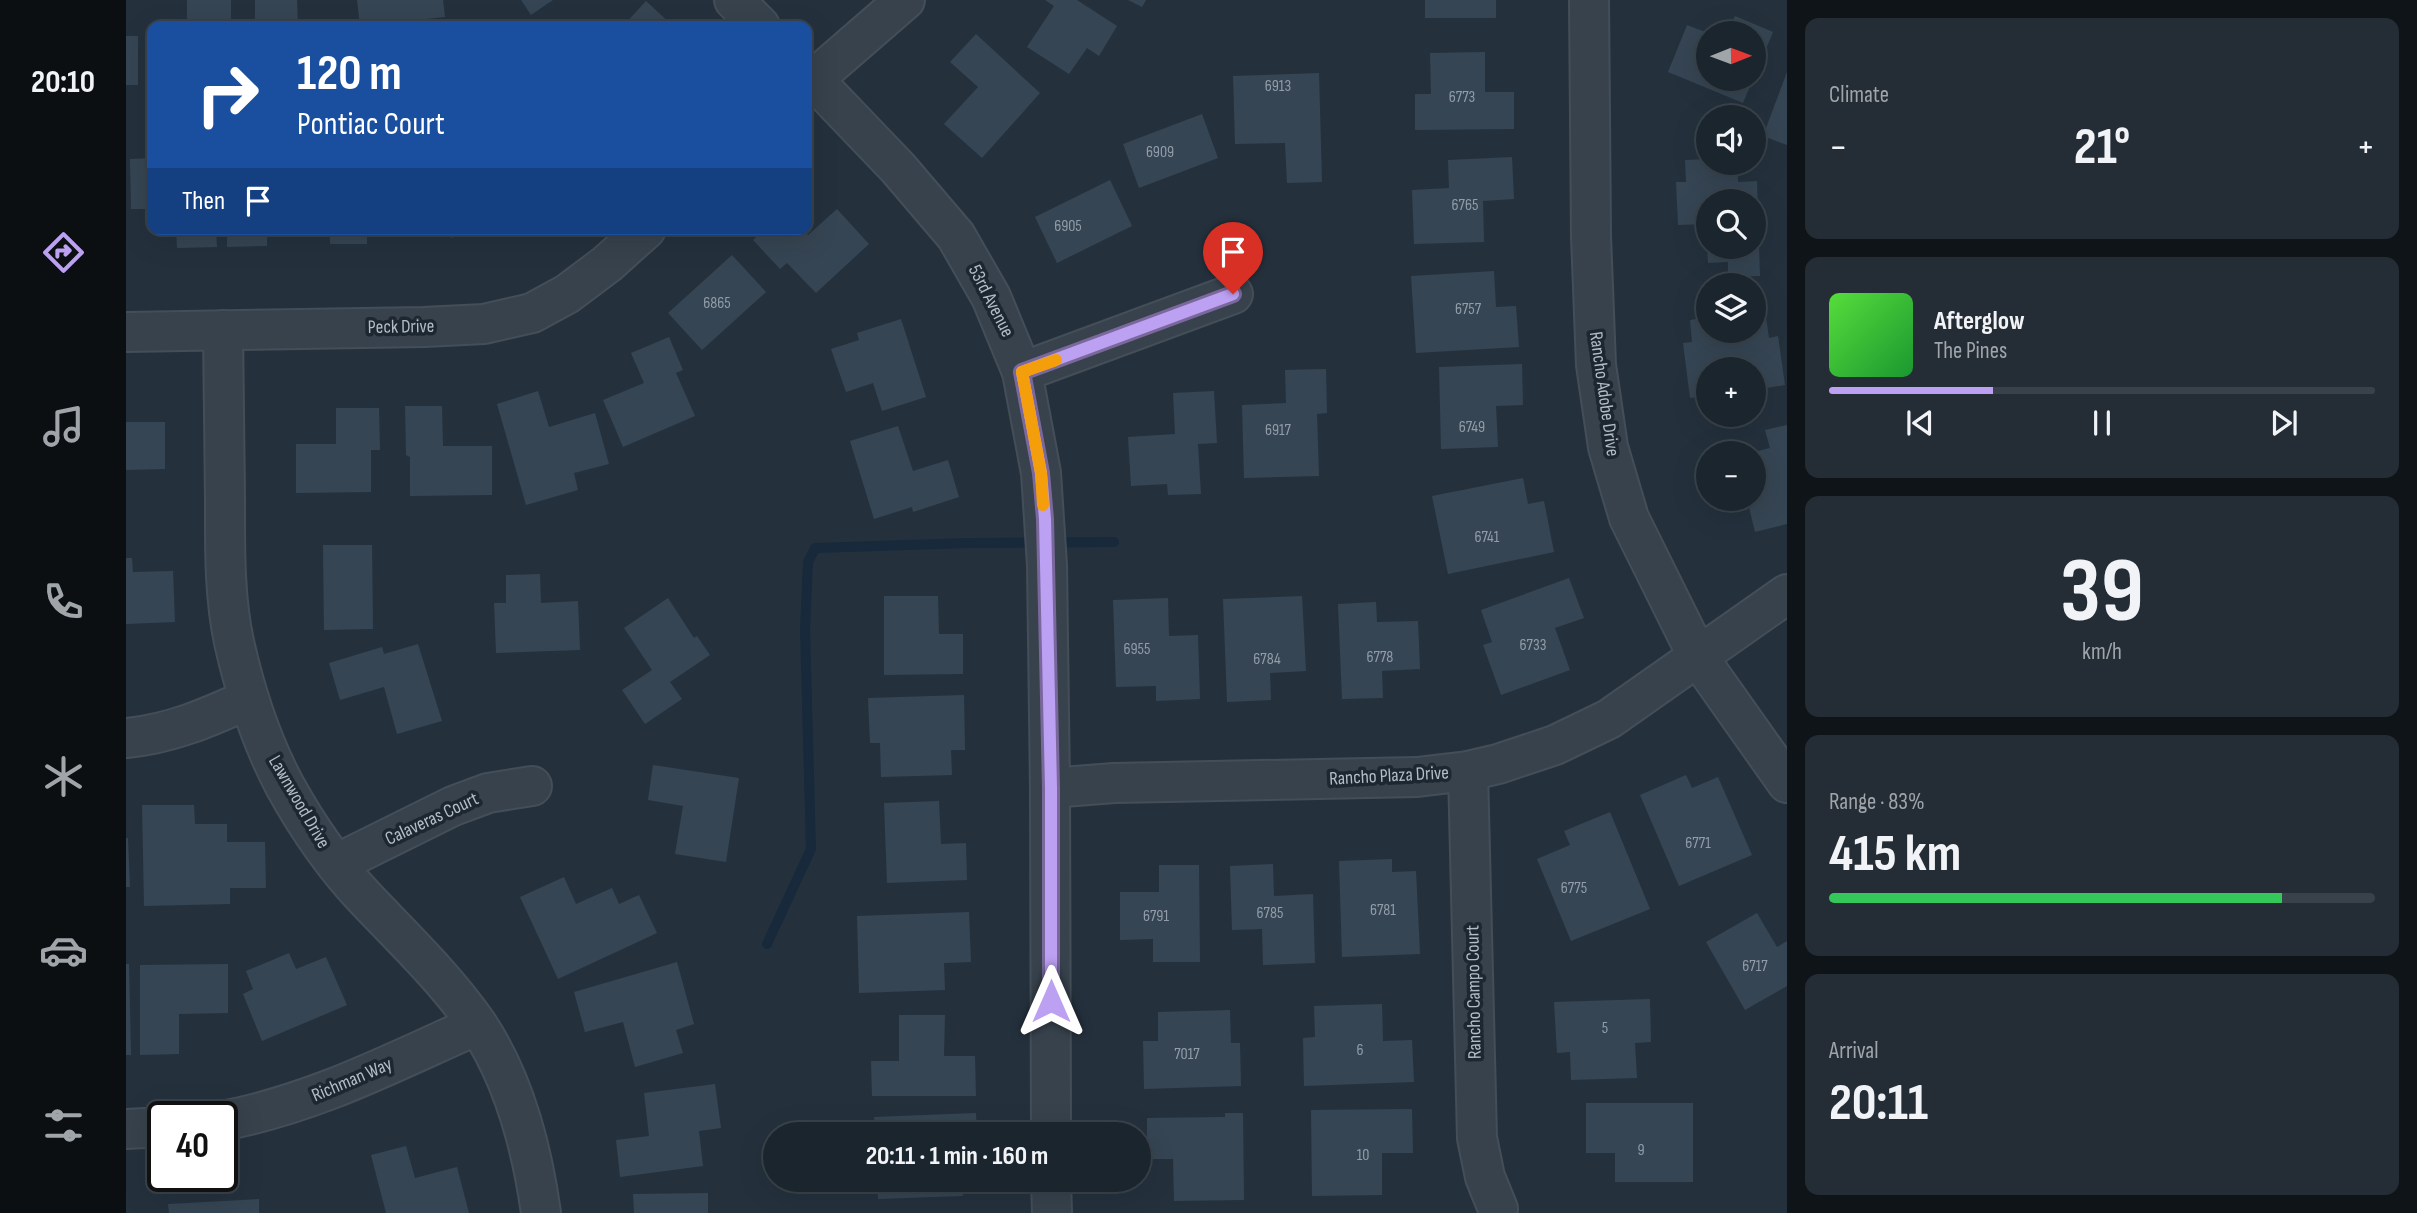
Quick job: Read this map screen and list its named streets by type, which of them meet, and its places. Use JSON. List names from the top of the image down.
{
  "streets": {
    "street": [
      "53rd Avenue",
      "Peck Drive",
      "Rancho Adobe Drive",
      "Rancho Plaza Drive",
      "Lawnwood Drive",
      "Calaveras Court",
      "Rancho Campo Court",
      "Richman Way"
    ]
  },
  "crossings": [
    ["53rd Avenue", "Rancho Plaza Drive"],
    ["Peck Drive", "Lawnwood Drive"],
    ["Rancho Adobe Drive", "Rancho Plaza Drive"],
    ["Rancho Plaza Drive", "Rancho Campo Court"],
    ["Lawnwood Drive", "Calaveras Court"],
    ["Lawnwood Drive", "Richman Way"]
  ],
  "house_numbers": [
    "6913",
    "6773",
    "6909",
    "6765",
    "6905",
    "6865",
    "6757",
    "6749",
    "6917",
    "6741",
    "6733",
    "6955",
    "6778",
    "6784",
    "6771",
    "6775",
    "6781",
    "6785",
    "6791",
    "6717",
    "5",
    "6",
    "7017",
    "9",
    "10"
  ],
  "north": "right",
  "page": {
    "tabs": "20:10",
    "tile": [
      "Climate",
      ["39", "km/h"],
      ["Range · 83%", "415 km"],
      ["Arrival", "20:11"]
    ],
    "map_buttons": ["+", "−"],
    "turn": ["120 m", "Pontiac Court"],
    "heat": ["−", "21°", "+"],
    "then": "Then",
    "song": ["Afterglow", "The Pines"],
    "limit": "40",
    "trip": "20:11 · 1 min · 160 m"
  }
}
